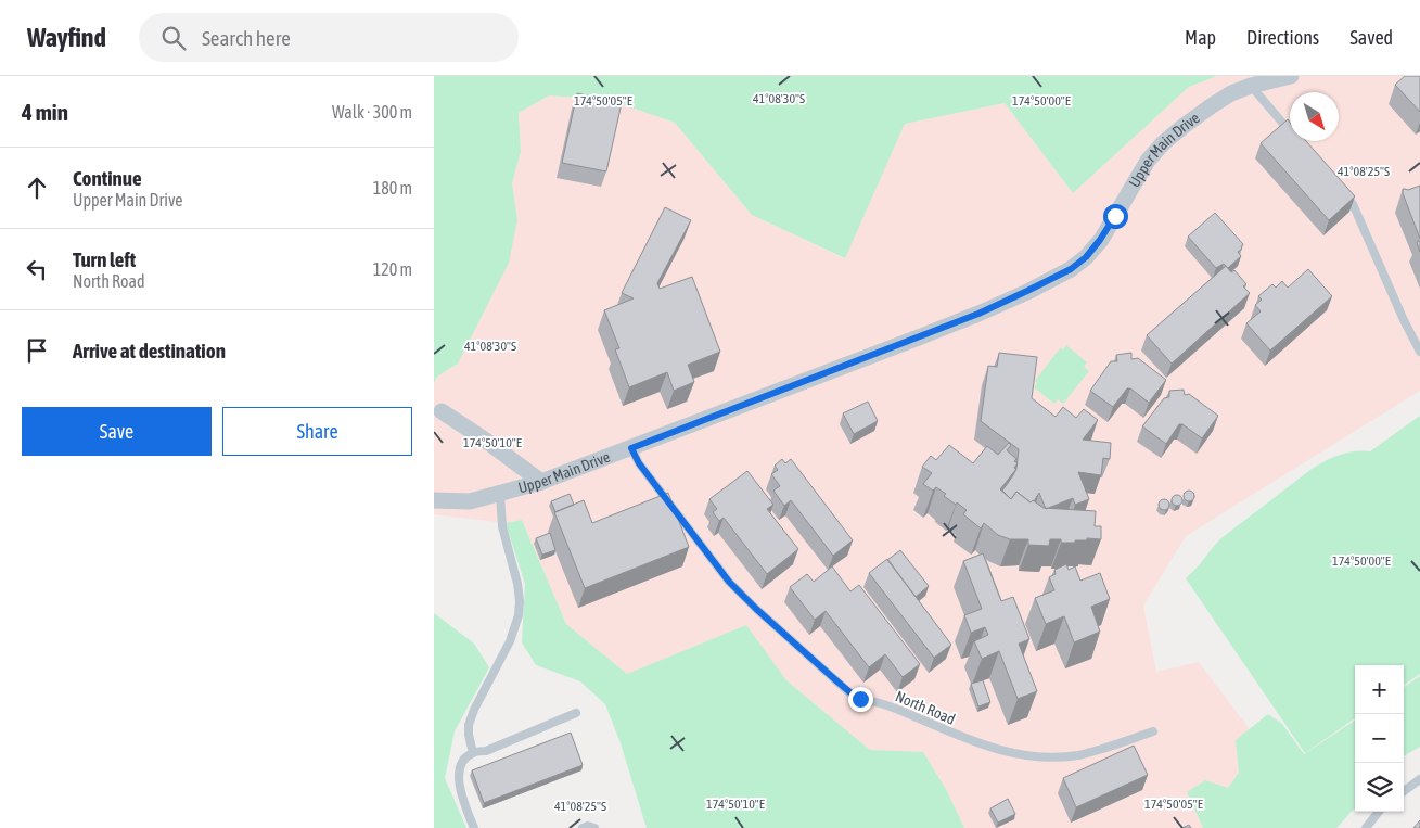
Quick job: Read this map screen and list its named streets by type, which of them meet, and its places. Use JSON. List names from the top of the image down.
{
  "streets": {
    "street": ["Upper Main Drive"],
    "lane": ["North Road"]
  },
  "crossings": [
    ["Upper Main Drive", "North Road"]
  ],
  "north": "bottom right",
  "page": {
    "header": "Wayfind",
    "search": "Search here",
    "nav": ["Map", "Directions", "Saved"],
    "heading": ["4 min", "Walk · 300 m"],
    "list": [
      ["Continue", "Upper Main Drive", "180 m"],
      ["Turn left", "North Road", "120 m"],
      "Arrive at destination"
    ],
    "buttons": ["Save", "Share"],
    "map_buttons": ["+", "−"]
  },
  "coordinates": [
    "41°08'30\"S",
    "174°50'05\"E",
    "174°50'00\"E",
    "41°08'25\"S",
    "174°50'10\"E"
  ]
}
